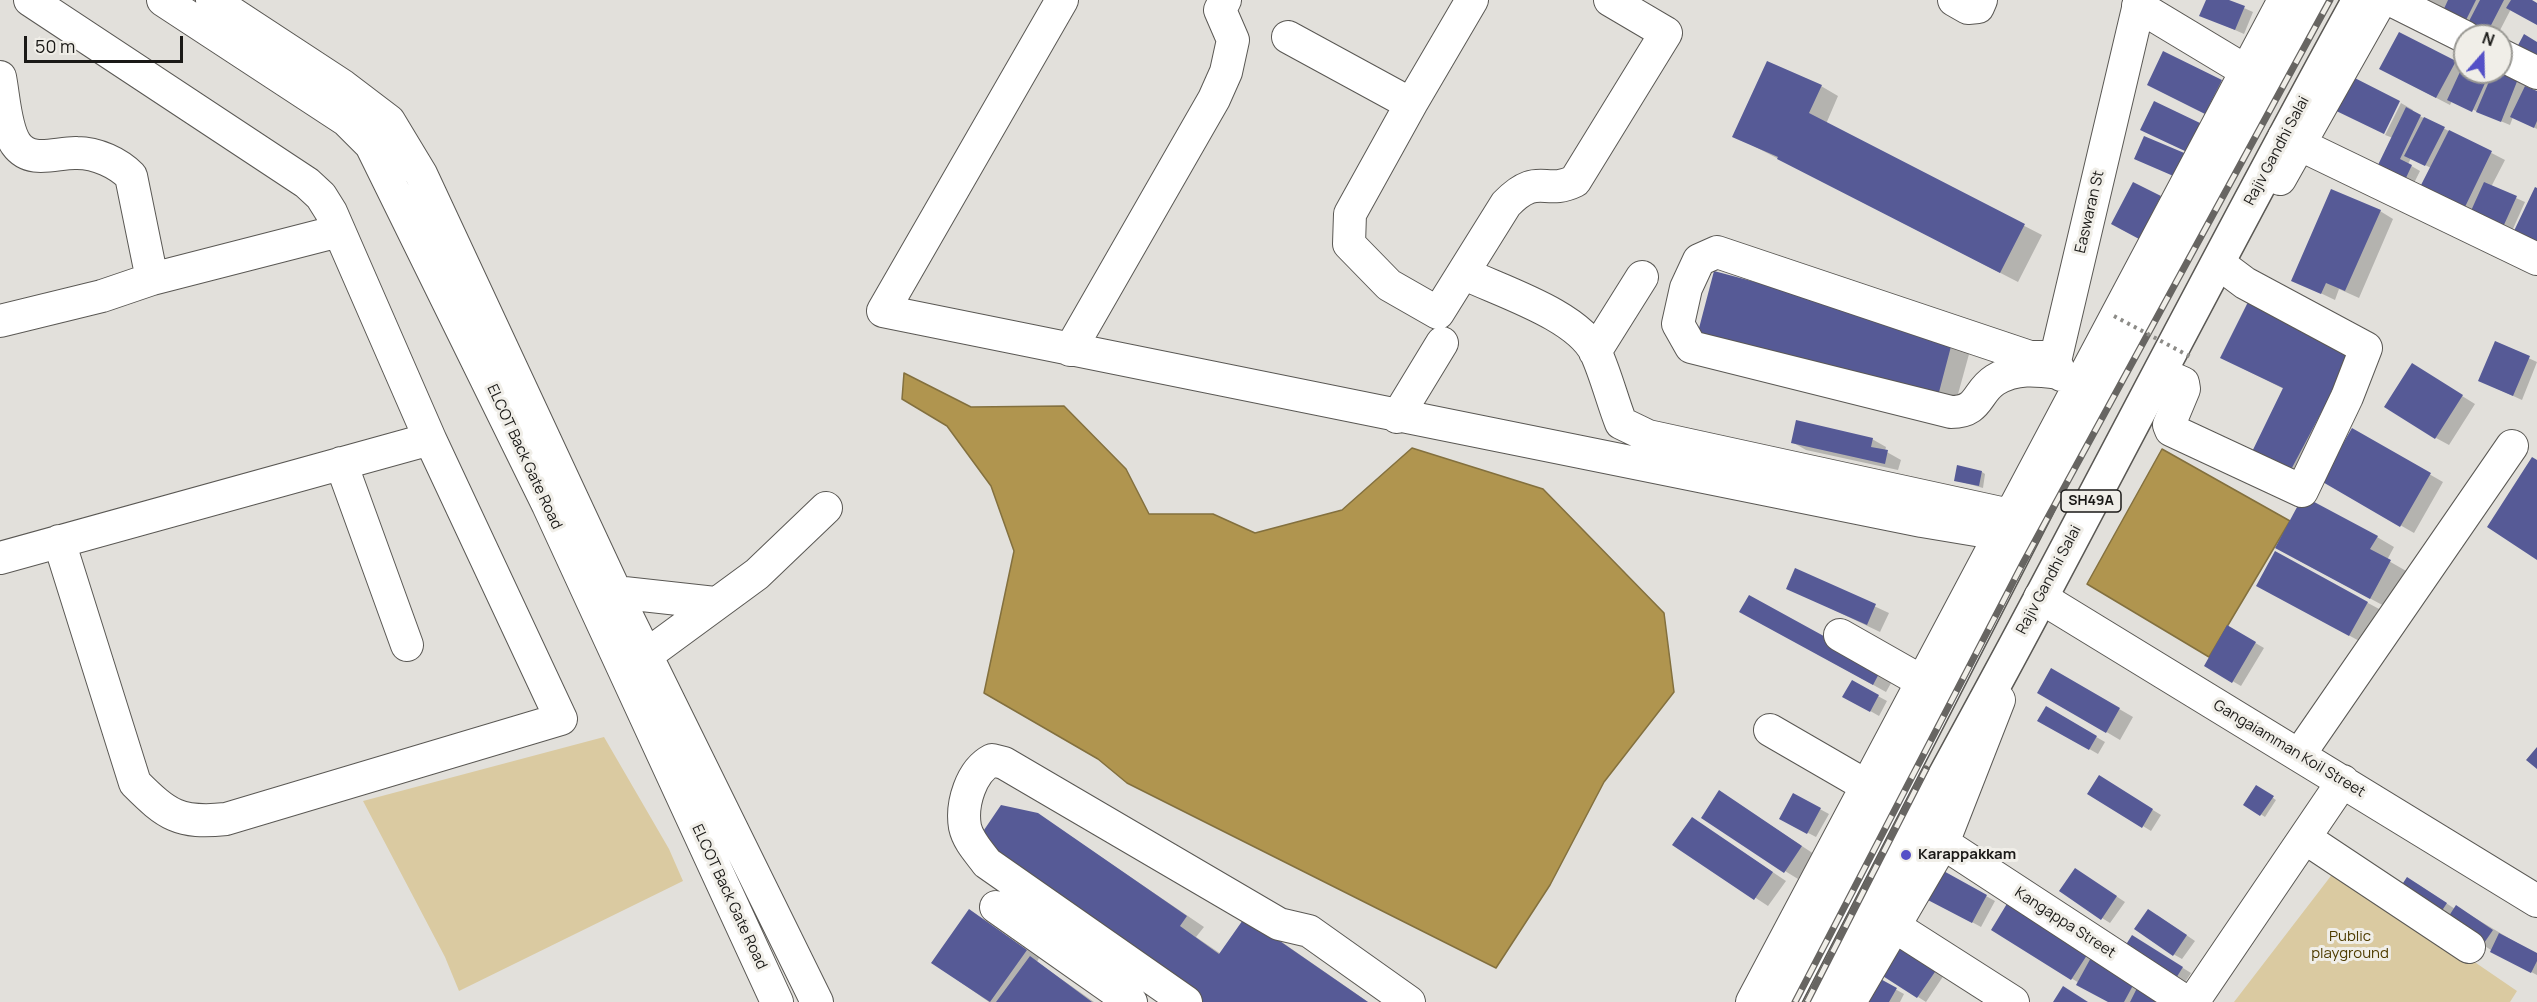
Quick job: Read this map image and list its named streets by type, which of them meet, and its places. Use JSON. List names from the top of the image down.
{
  "streets": {
    "main road": ["Rajiv Gandhi Salai", "SH49A"],
    "street": [
      "Easwaran St",
      "ELCOT Back Gate Road",
      "Gangaiamman Koil Street",
      "Kangappa Street"
    ]
  },
  "crossings": [
    ["Rajiv Gandhi Salai", "Gangaiamman Koil Street"],
    ["Easwaran St", "SH49A"]
  ],
  "parks": ["Public playground"],
  "places": ["Karappakkam"],
  "scale_bar": "50 m",
  "north": "top"
}
